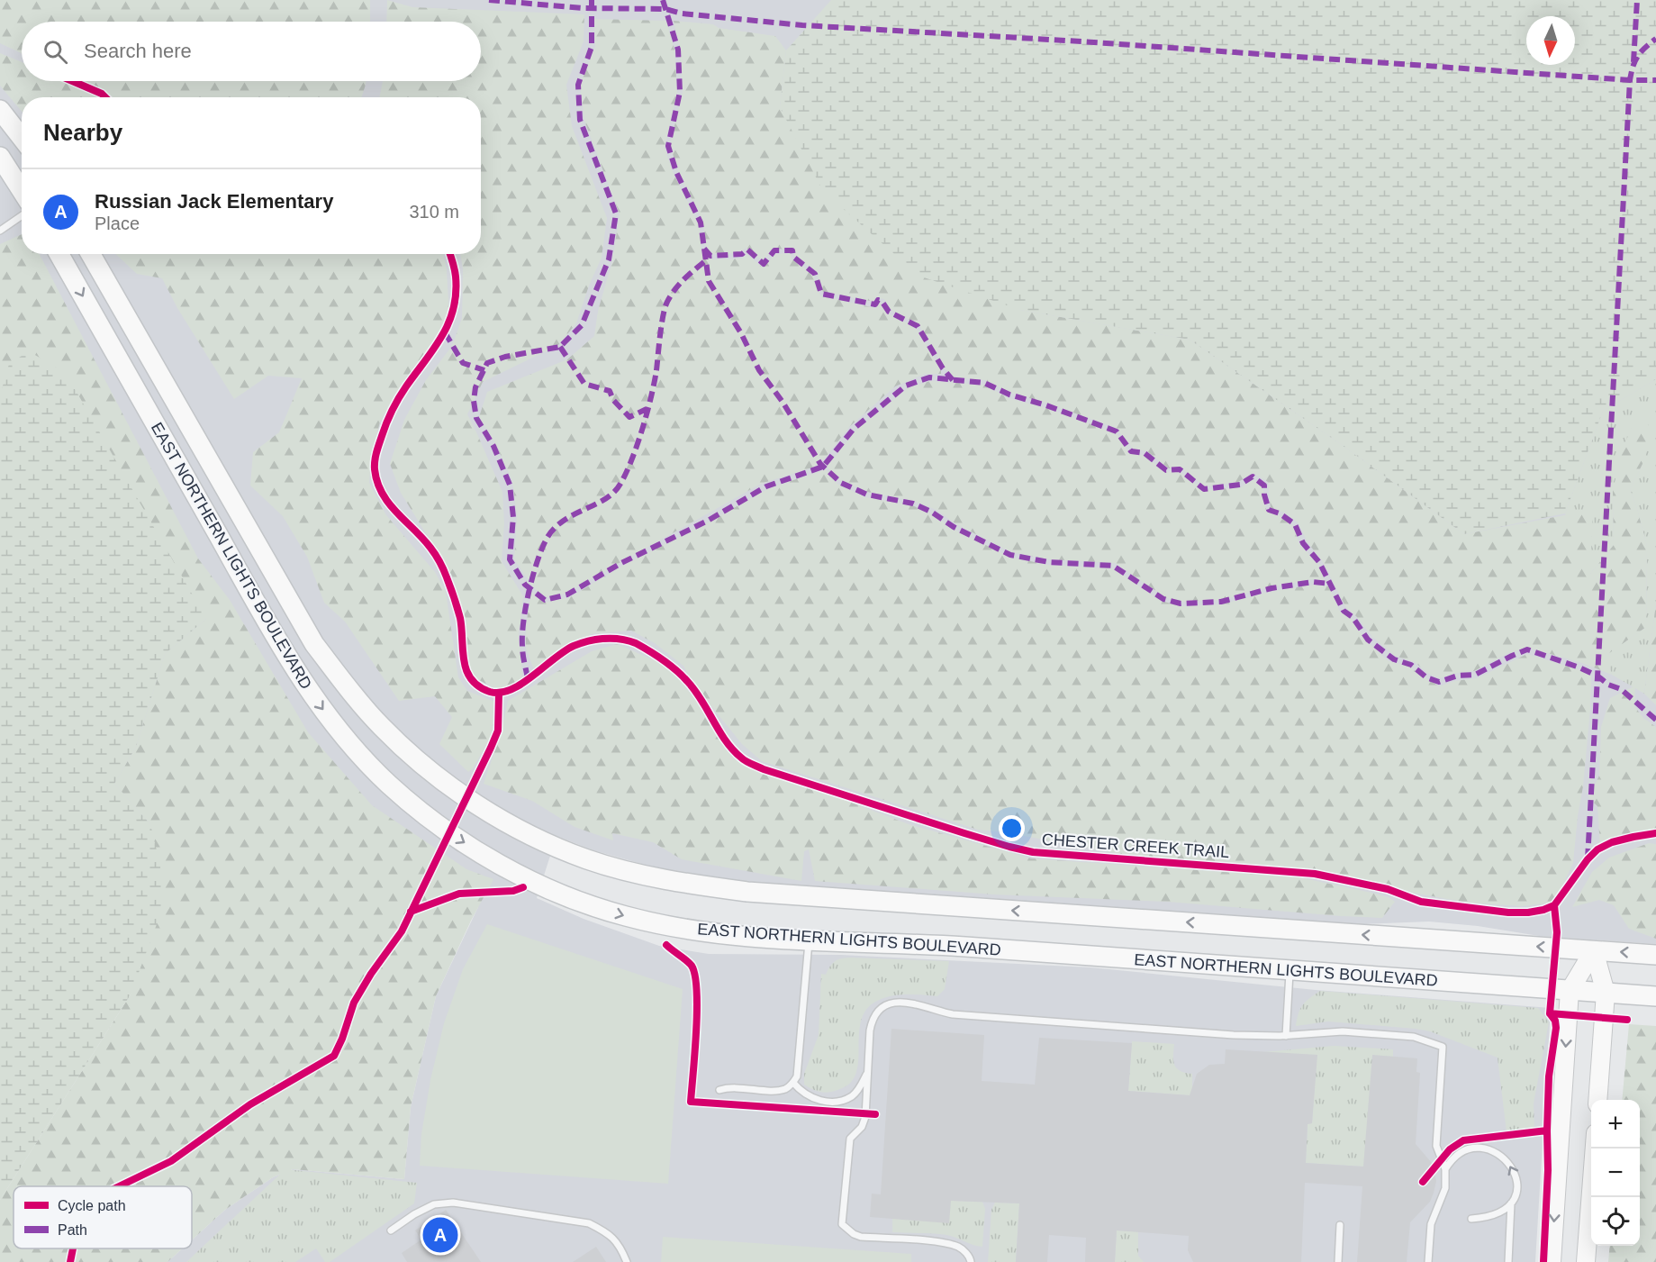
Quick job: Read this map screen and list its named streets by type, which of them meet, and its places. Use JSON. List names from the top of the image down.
{
  "streets": {
    "main road": ["EAST NORTHERN LIGHTS BOULEVARD"],
    "cycle path": ["CHESTER CREEK TRAIL"]
  },
  "legend": ["Cycle path", "Path"],
  "north": "bottom",
  "page": {
    "search": "Search here",
    "heading": "Nearby",
    "list": [
      {
        "mark": "A",
        "name": "Russian Jack Elementary",
        "note": "Place",
        "value": "310 m"
      }
    ],
    "map_buttons": ["+", "−"],
    "pins": "A"
  }
}
